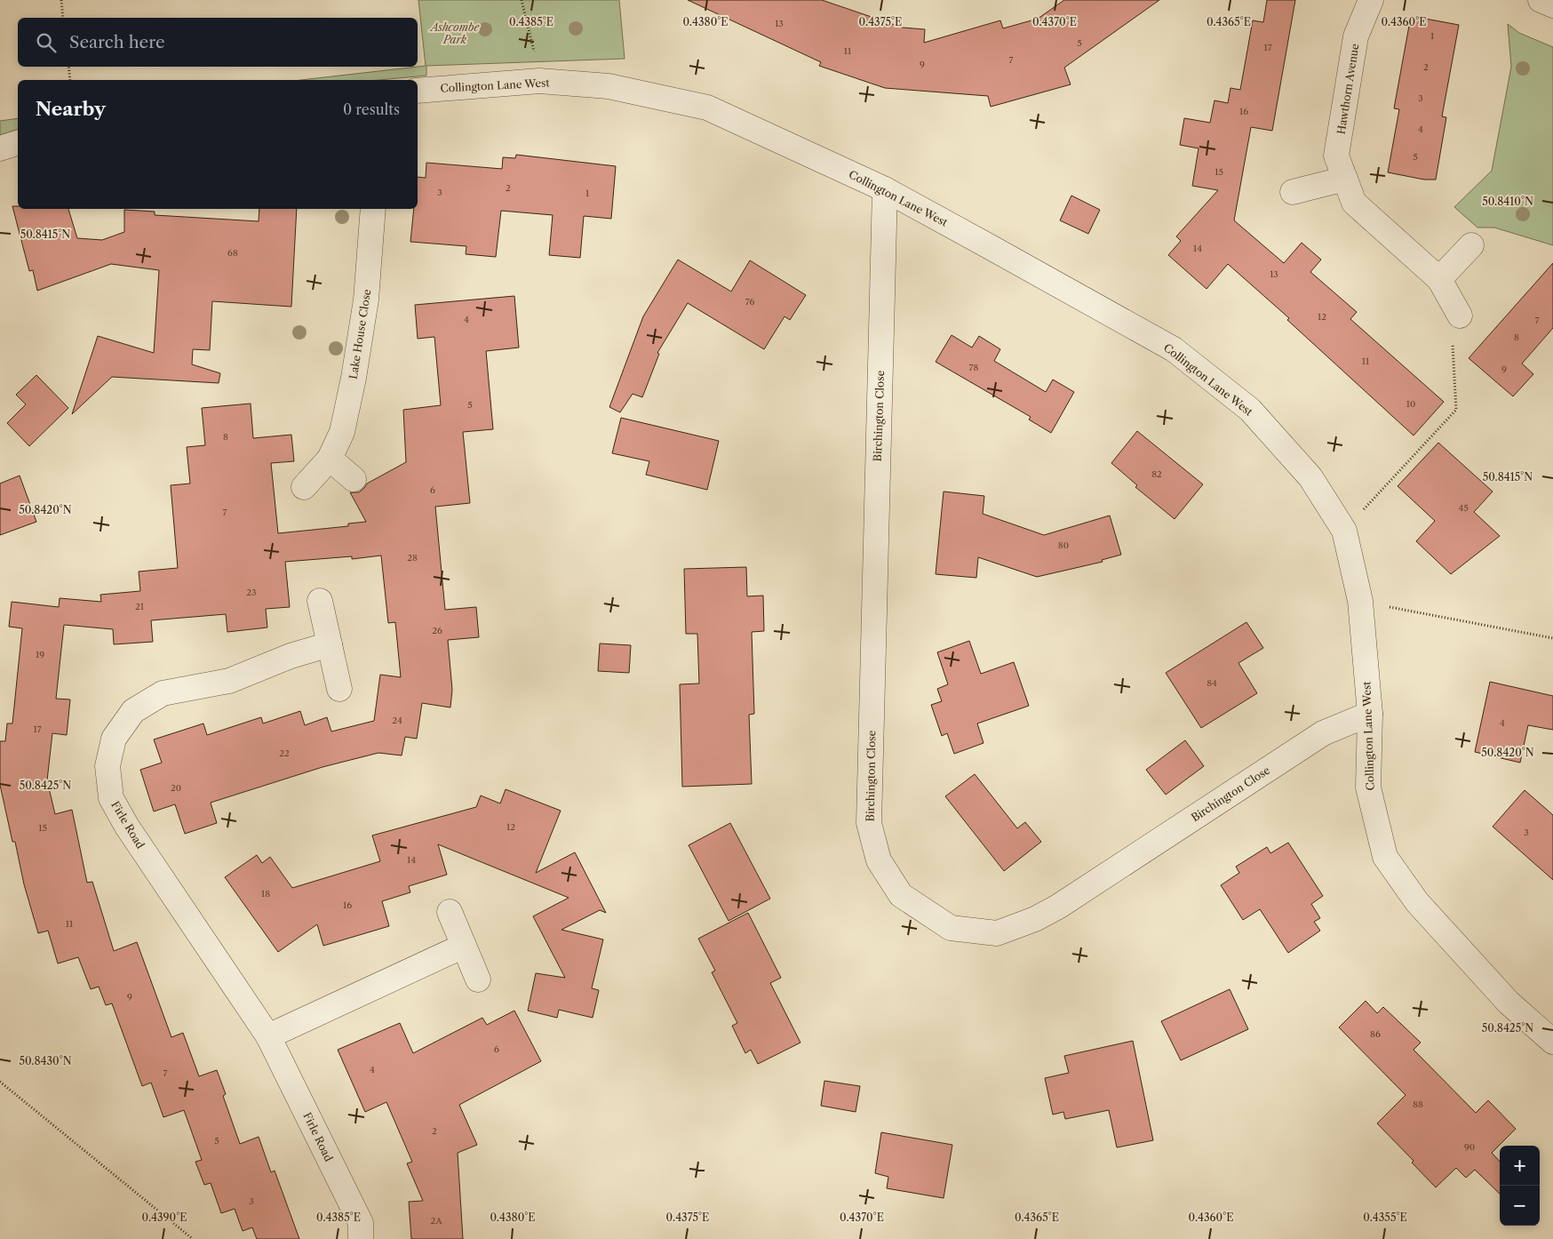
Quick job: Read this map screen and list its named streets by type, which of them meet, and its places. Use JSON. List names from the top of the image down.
{
  "streets": {
    "street": [
      "Collington Lane West",
      "Hawthorn Avenue",
      "Lake House Close",
      "Birchington Close",
      "Firle Road"
    ]
  },
  "crossings": [
    ["Collington Lane West", "Birchington Close"]
  ],
  "parks": ["Ashcombe Park"],
  "house_numbers": [
    "13",
    "1",
    "5",
    "17",
    "11",
    "7",
    "9",
    "2",
    "3",
    "16",
    "4",
    "5",
    "15",
    "2",
    "3",
    "1",
    "14",
    "68",
    "13",
    "76",
    "12",
    "4",
    "7",
    "8",
    "11",
    "78",
    "9",
    "10",
    "5",
    "8",
    "82",
    "6",
    "45",
    "7",
    "80",
    "28",
    "23",
    "21",
    "26",
    "19",
    "84",
    "24",
    "4",
    "17",
    "22",
    "20",
    "12",
    "15",
    "3",
    "14",
    "18",
    "16",
    "11",
    "9",
    "86",
    "6",
    "4",
    "7",
    "88",
    "2",
    "5",
    "90",
    "3",
    "2A"
  ],
  "page": {
    "search": "Search here",
    "heading": ["Nearby", "0 results"],
    "map_buttons": ["+", "−"]
  },
  "coordinates": [
    "0.4385°E",
    "0.4380°E",
    "0.4375°E",
    "0.4370°E",
    "0.4365°E",
    "0.4360°E",
    "50.8410°N",
    "50.8415°N",
    "50.8420°N",
    "50.8425°N",
    "50.8430°N",
    "0.4390°E",
    "0.4355°E"
  ]
}
